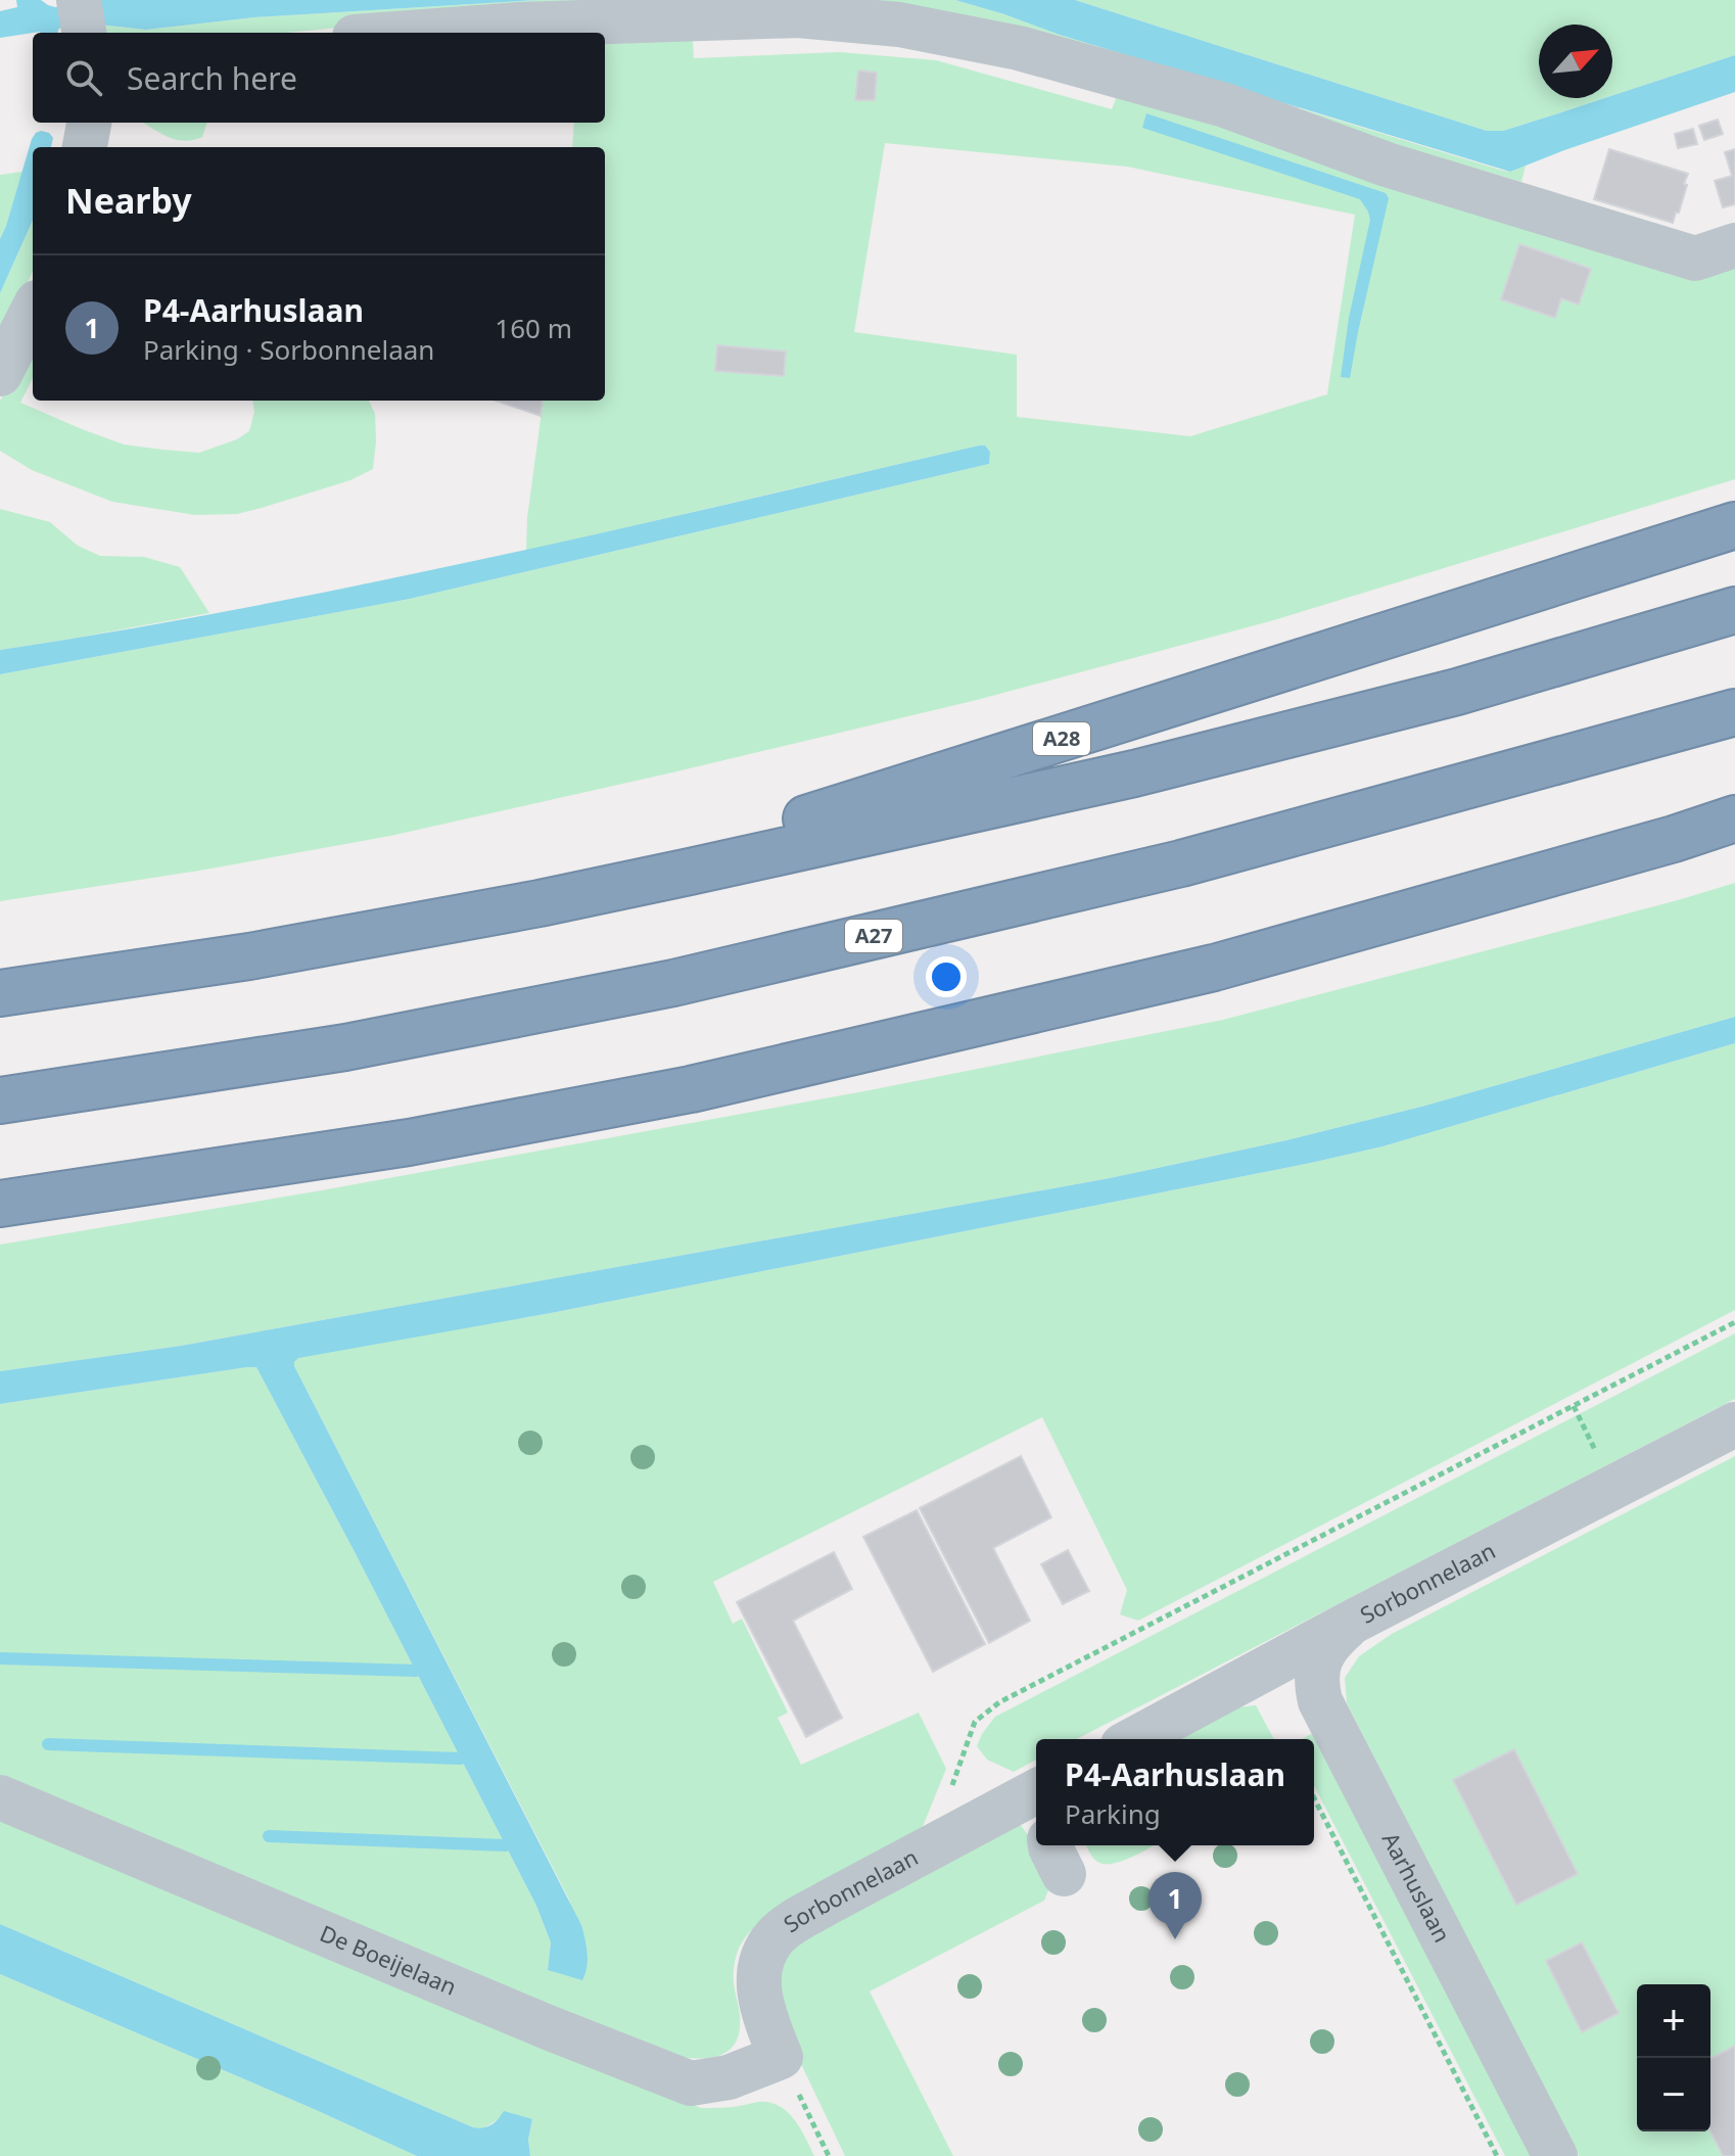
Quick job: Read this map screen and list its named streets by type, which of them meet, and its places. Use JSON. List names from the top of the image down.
{
  "streets": {
    "highway": ["A28", "A27"],
    "street": ["Sorbonnelaan", "Aarhuslaan", "De Boeijelaan"]
  },
  "crossings": [
    ["Sorbonnelaan", "Aarhuslaan"],
    ["Sorbonnelaan", "De Boeijelaan"]
  ],
  "north": "top right",
  "page": {
    "search": "Search here",
    "heading": "Nearby",
    "list": [
      {
        "mark": "1",
        "name": "P4-Aarhuslaan",
        "note": "Parking · Sorbonnelaan",
        "value": "160 m"
      }
    ],
    "popup": ["P4-Aarhuslaan", "Parking"],
    "pins": "1",
    "map_buttons": ["+", "−"]
  }
}
